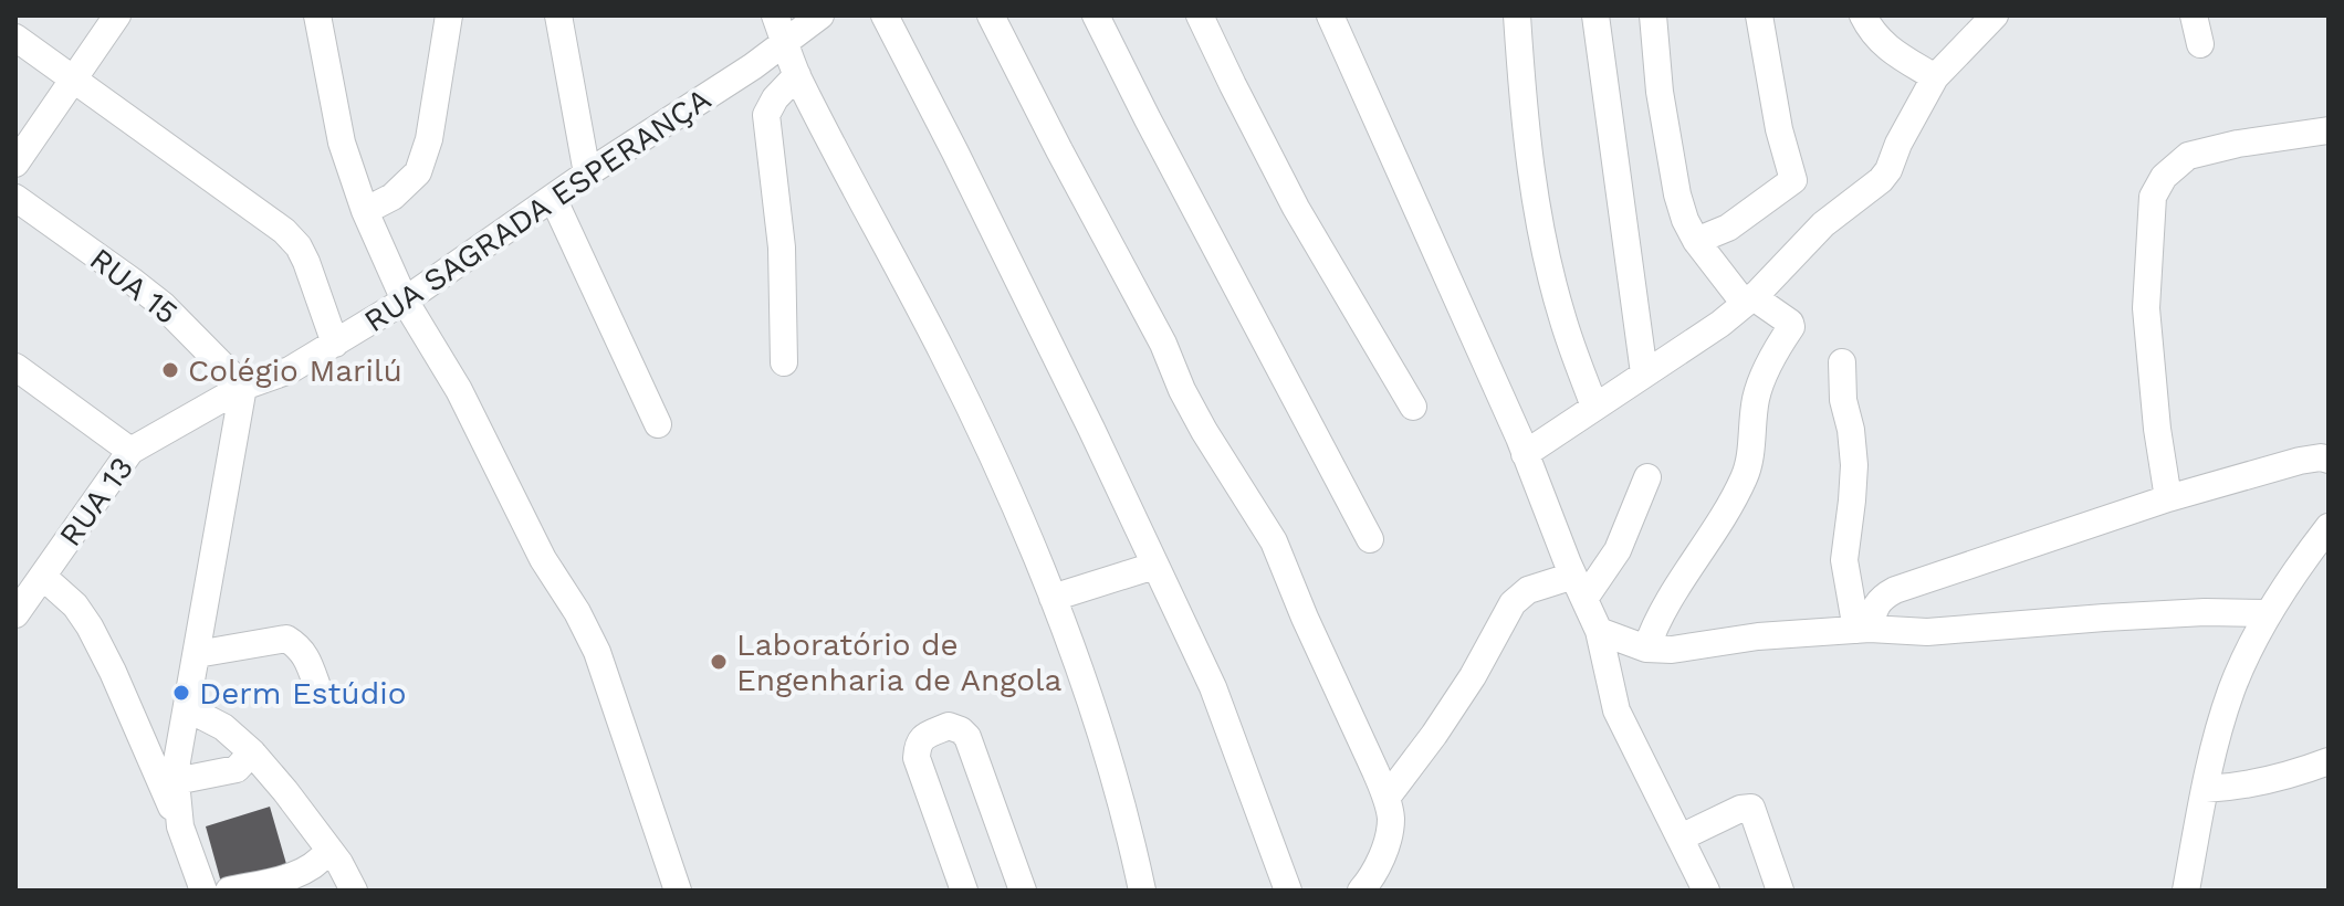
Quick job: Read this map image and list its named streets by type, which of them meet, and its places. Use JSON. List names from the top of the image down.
{
  "streets": {
    "street": ["RUA SAGRADA ESPERANÇA", "RUA 15", "RUA 13"]
  },
  "crossings": [
    ["RUA SAGRADA ESPERANÇA", "RUA 15"],
    ["RUA SAGRADA ESPERANÇA", "RUA 13"],
    ["RUA 15", "RUA 13"]
  ],
  "places": ["Colégio Marilú", "Laboratório de Engenharia de Angola", "Derm Estúdio"]
}
